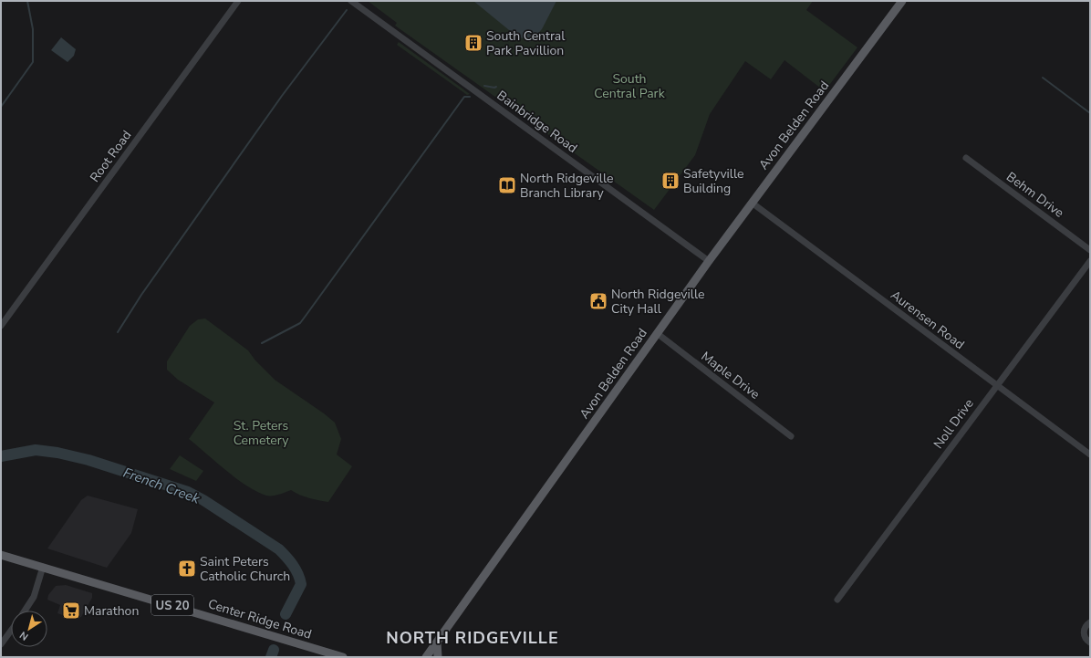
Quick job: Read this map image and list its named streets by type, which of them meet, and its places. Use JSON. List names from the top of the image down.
{
  "streets": {
    "main road": ["Avon Belden Road", "US 20", "Center Ridge Road"],
    "street": [
      "Bainbridge Road",
      "Root Road",
      "Behm Drive",
      "Aurensen Road",
      "Maple Drive",
      "Noll Drive"
    ]
  },
  "crossings": [
    ["Bainbridge Road", "Avon Belden Road"],
    ["Avon Belden Road", "Aurensen Road"],
    ["Avon Belden Road", "Maple Drive"],
    ["Aurensen Road", "Noll Drive"]
  ],
  "districts": ["NORTH RIDGEVILLE"],
  "water": ["French Creek"],
  "parks": ["South Central Park", "St. Peters Cemetery"],
  "places": {
    "building": ["South Central Park Pavillion", "Safetyville Building"],
    "library": ["North Ridgeville Branch Library"],
    "public building": ["North Ridgeville City Hall"],
    "church": ["Saint Peters Catholic Church"],
    "supermarket": ["Marathon"]
  },
  "north": "bottom left"
}
